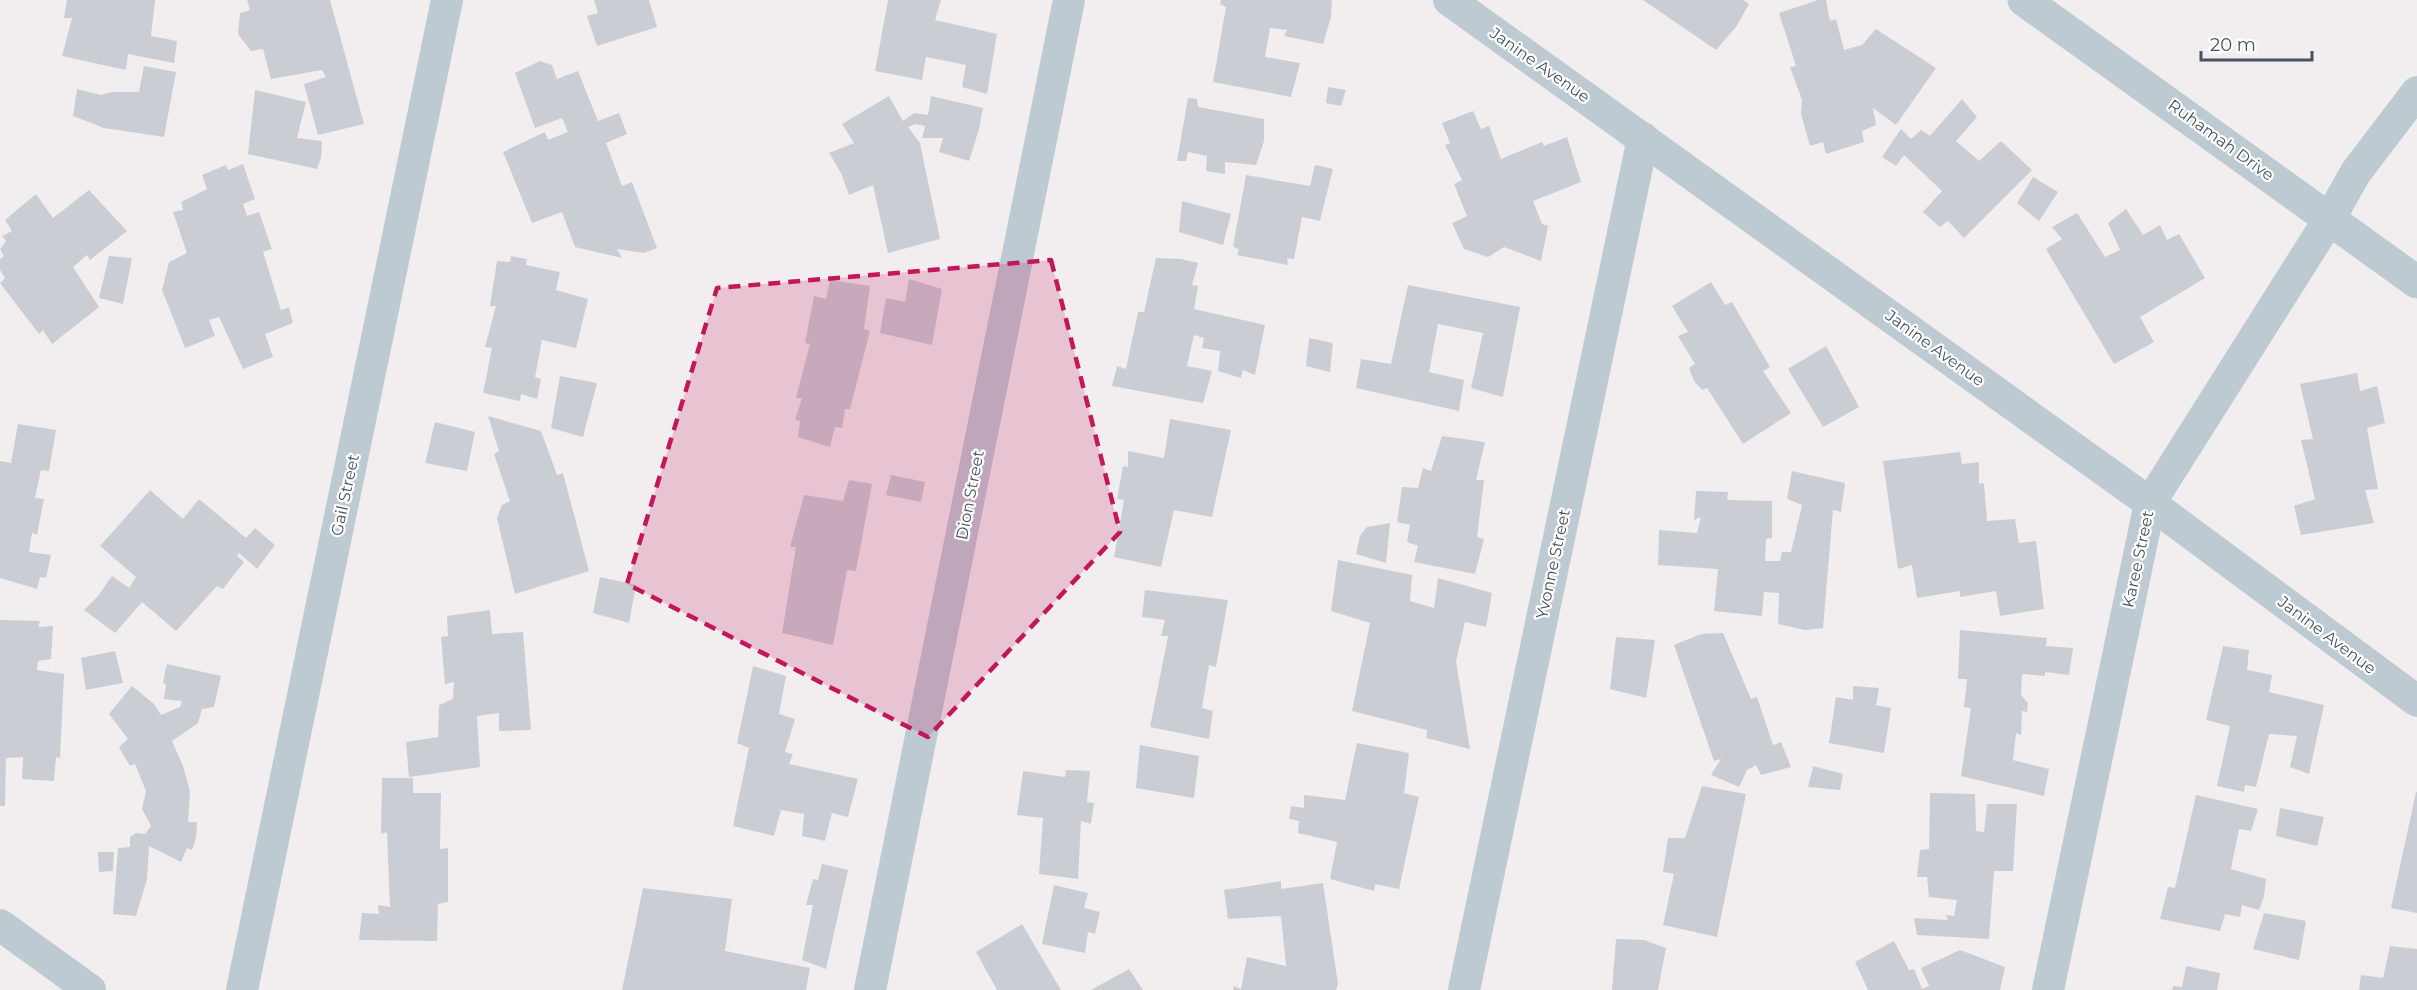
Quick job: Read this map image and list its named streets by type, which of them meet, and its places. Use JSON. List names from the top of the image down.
{
  "streets": {
    "street": [
      "Janine Avenue",
      "Ruhamah Drive",
      "Gail Street",
      "Dion Street",
      "Karee Street",
      "Yvonne Street"
    ]
  },
  "crossings": [
    ["Janine Avenue", "Karee Street"],
    ["Janine Avenue", "Yvonne Street"],
    ["Ruhamah Drive", "Karee Street"]
  ],
  "scale_bar": "20 m"
}
